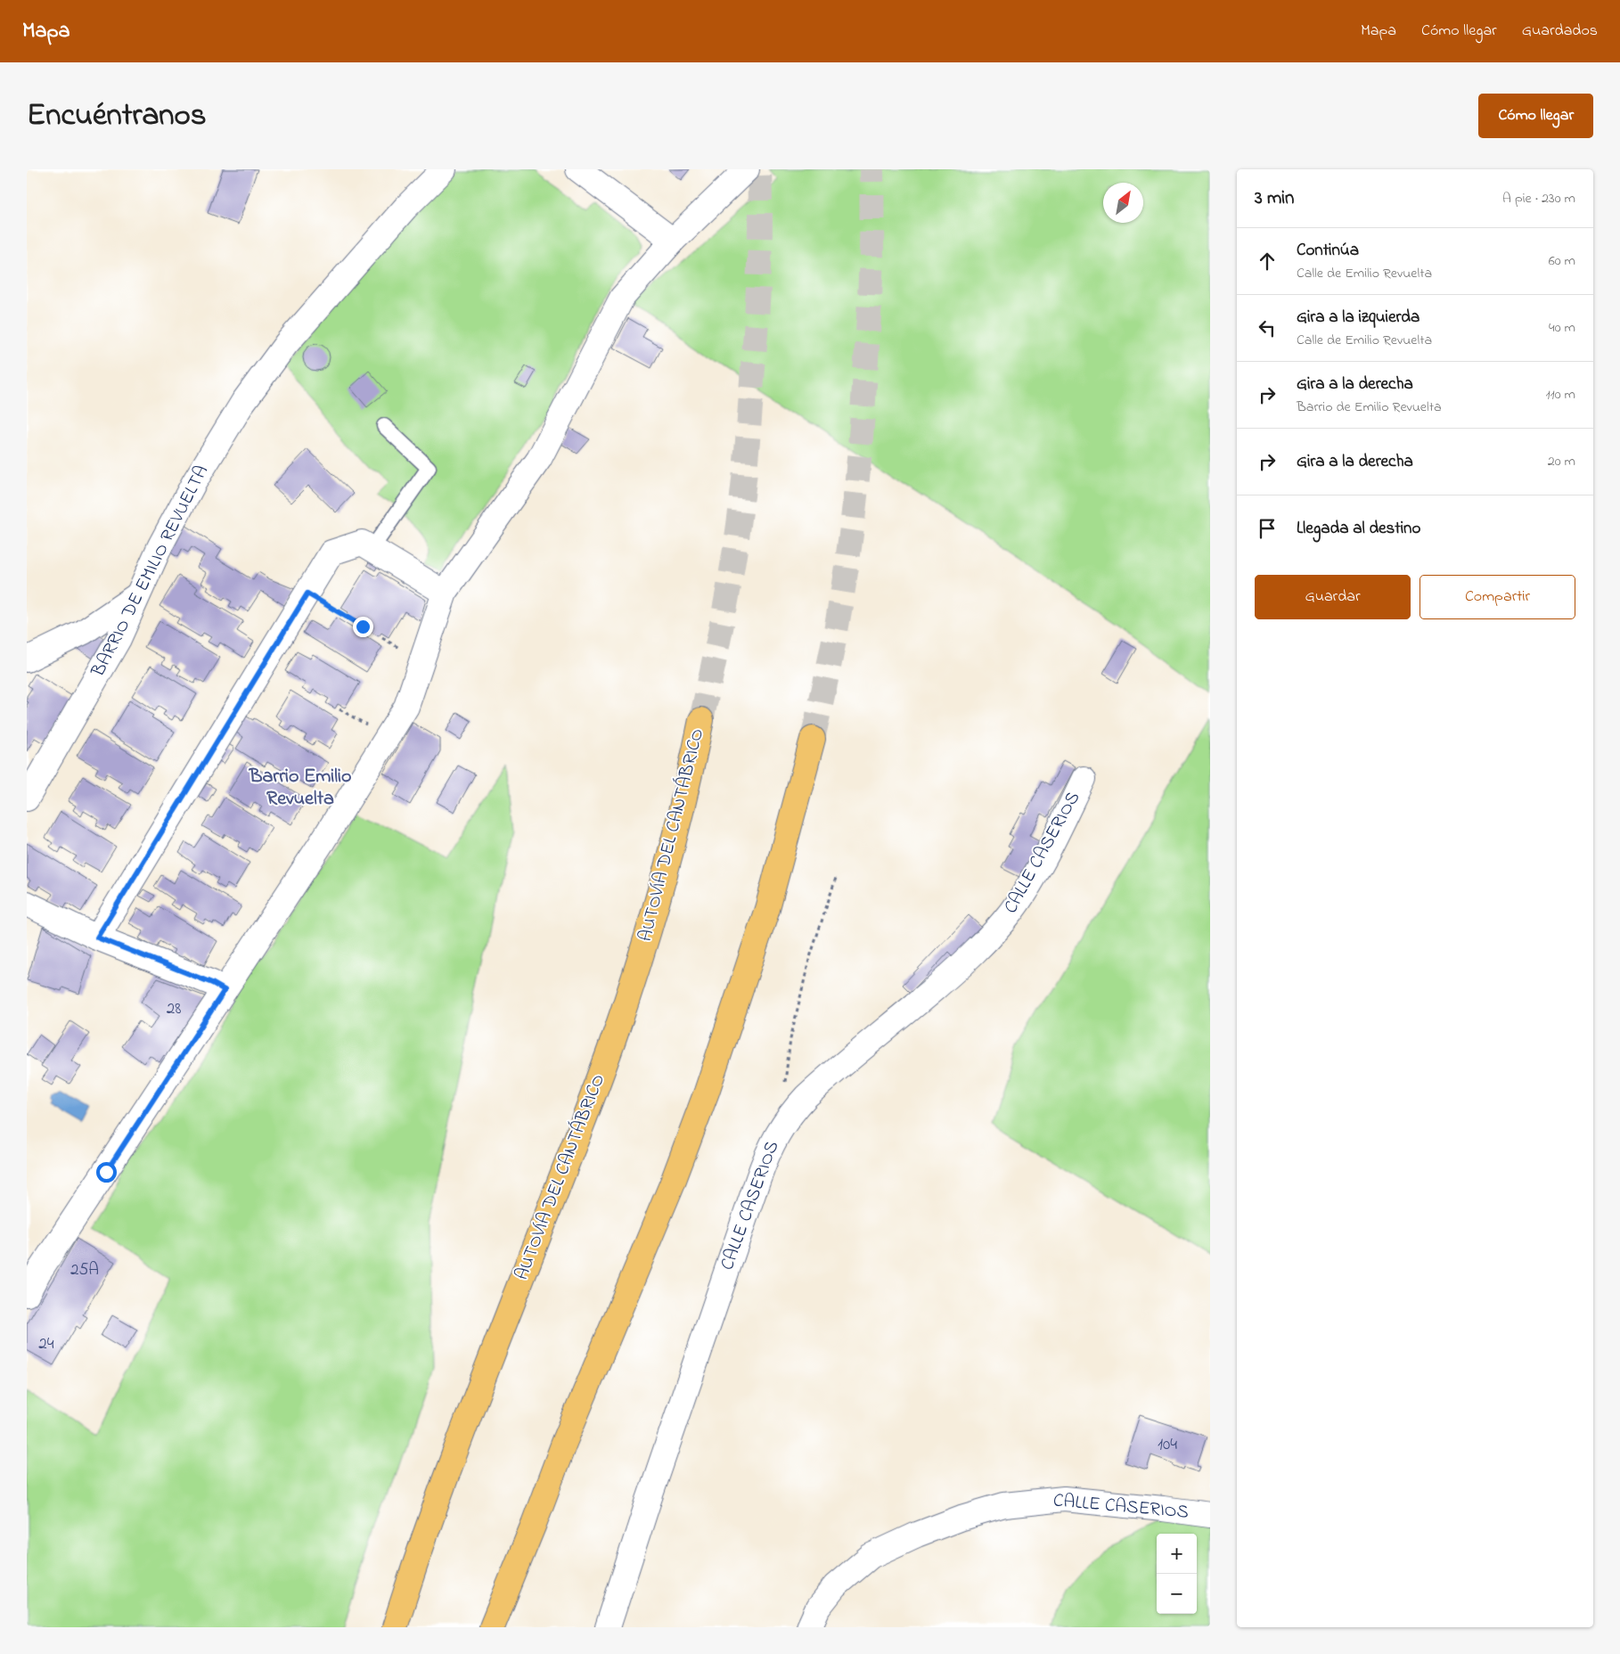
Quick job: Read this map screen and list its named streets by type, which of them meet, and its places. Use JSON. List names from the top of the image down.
{
  "streets": {
    "highway": ["AUTOVÍA DEL CANTÁBRICO"],
    "street": ["BARRIO DE EMILIO REVUELTA", "CALLE CASERIOS"]
  },
  "districts": ["Barrio Emilio Revuelta"],
  "house_numbers": [
    "28",
    "25A",
    "24",
    "104"
  ],
  "north": "top right",
  "page": {
    "header": "Mapa",
    "nav": ["Mapa", "Cómo llegar", "Guardados"],
    "title": "Encuéntranos",
    "buttons": [
      "Cómo llegar",
      ["Guardar", "Compartir"]
    ],
    "heading": ["3 min", "A pie · 230 m"],
    "list": [
      ["Continúa", "Calle de Emilio Revuelta", "60 m"],
      ["Gira a la izquierda", "Calle de Emilio Revuelta", "40 m"],
      ["Gira a la derecha", "Barrio de Emilio Revuelta", "110 m"],
      ["Gira a la derecha", "20 m"],
      "Llegada al destino"
    ],
    "map_buttons": ["+", "−"]
  }
}
